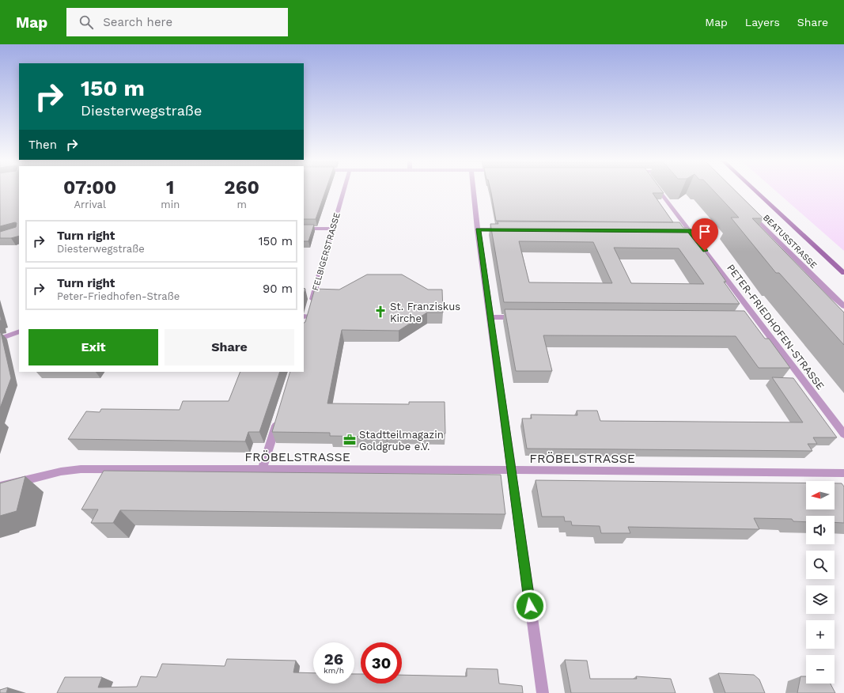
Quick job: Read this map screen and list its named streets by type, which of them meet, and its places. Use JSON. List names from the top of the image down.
{
  "streets": {
    "street": [
      "BEATUSSTRASSE",
      "FELBIGERSTRASSE",
      "PETER-FRIEDHOFEN-STRASSE",
      "FRÖBELSTRASSE"
    ]
  },
  "places": {
    "church": ["St. Franziskus Kirche"],
    "office": ["Stadtteilmagazin Goldgrube e.V."]
  },
  "north": "left",
  "page": {
    "header": "Map",
    "search": "Search here",
    "nav": ["Map", "Layers", "Share"],
    "turn": ["150 m", "Diesterwegstraße"],
    "then": "Then",
    "eta": [
      "07:00",
      "Arrival",
      "1",
      "min",
      "260",
      "m"
    ],
    "list": [
      {
        "name": "Turn right",
        "note": "Diesterwegstraße",
        "value": "150 m"
      },
      {
        "name": "Turn right",
        "note": "Peter-Friedhofen-Straße",
        "value": "90 m"
      }
    ],
    "buttons": ["Exit", "Share"],
    "map_buttons": ["+", "−"],
    "speed": "26 km/h",
    "limit": "30"
  }
}
